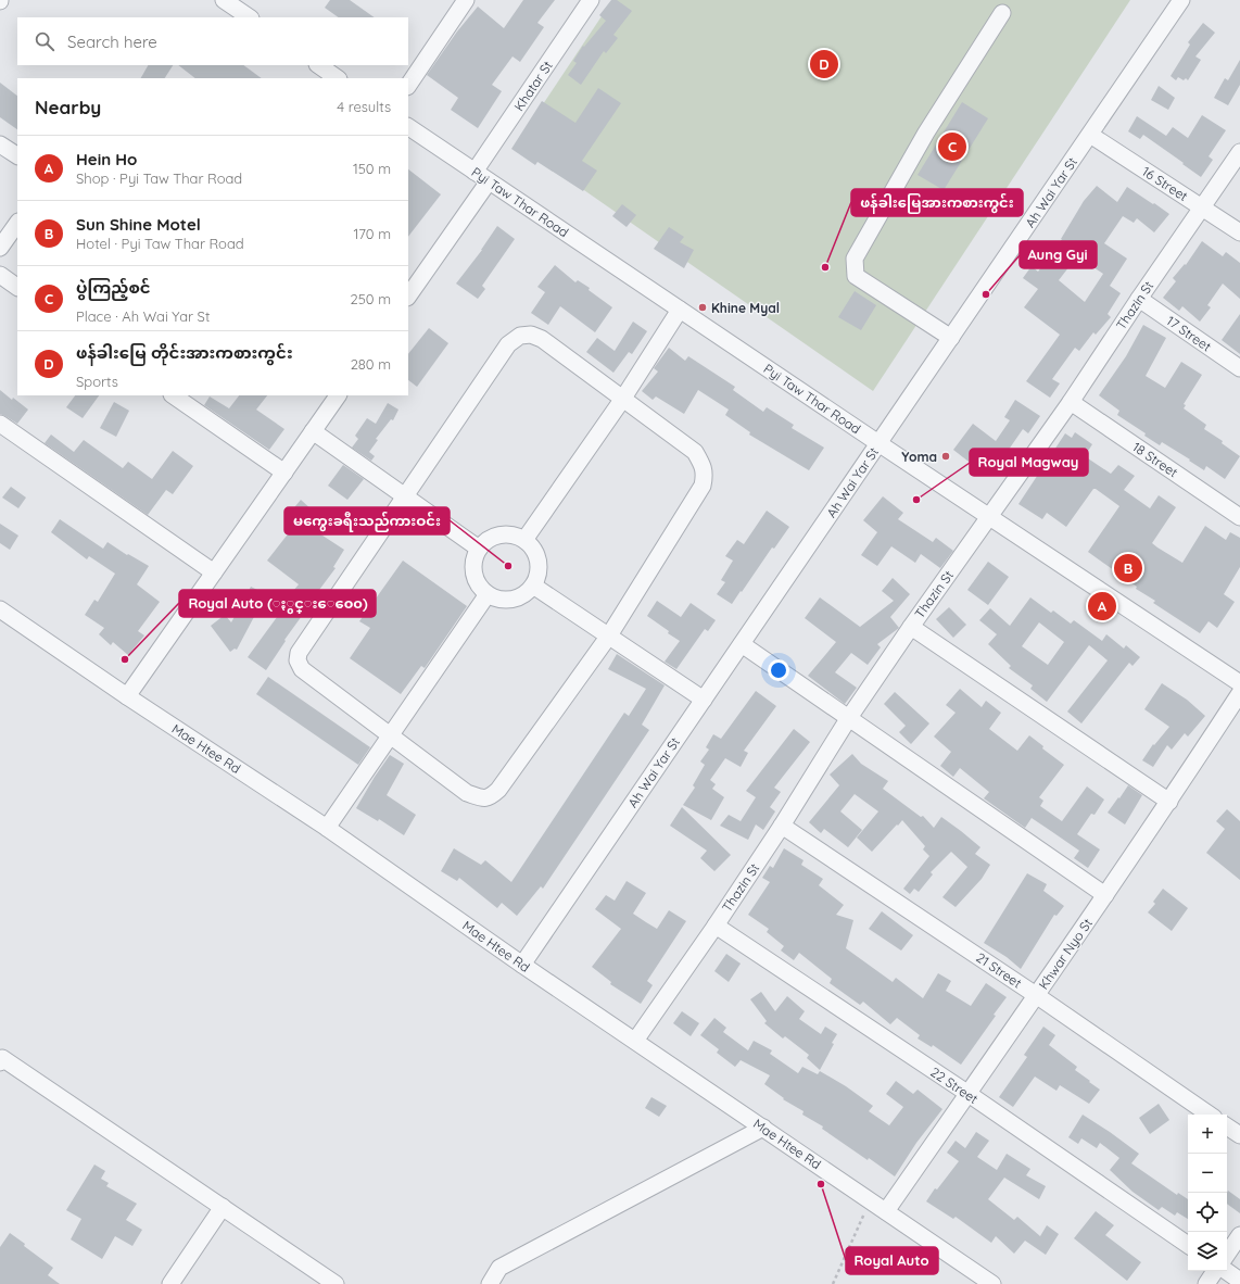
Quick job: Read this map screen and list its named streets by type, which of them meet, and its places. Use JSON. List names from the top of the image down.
{
  "streets": {
    "street": [
      "Khatar St",
      "16 Street",
      "Ah Wai Yar St",
      "Pyi Taw Thar Road",
      "Thazin St",
      "17 Street",
      "18 Street",
      "Mae Htee Rd",
      "Khwar Nyo St",
      "21 Street",
      "22 Street"
    ]
  },
  "crossings": [
    ["Khatar St", "Pyi Taw Thar Road"],
    ["16 Street", "Ah Wai Yar St"],
    ["16 Street", "Thazin St"],
    ["Ah Wai Yar St", "Pyi Taw Thar Road"],
    ["Ah Wai Yar St", "Mae Htee Rd"],
    ["Pyi Taw Thar Road", "Thazin St"],
    ["Thazin St", "17 Street"],
    ["Thazin St", "18 Street"],
    ["Thazin St", "Mae Htee Rd"],
    ["Thazin St", "21 Street"],
    ["Thazin St", "22 Street"],
    ["Mae Htee Rd", "Khwar Nyo St"],
    ["Khwar Nyo St", "21 Street"],
    ["Khwar Nyo St", "22 Street"]
  ],
  "places": [
    "ဖန်ခါးမြေအားကစားကွင်း",
    "Aung Gyi",
    "Khine Myal",
    "Yoma",
    "Royal Magway",
    "မကွေးခရီးသည်ကားဝင်း",
    "Royal Auto (ႏွင္းေ၀ေ၀)",
    "Royal Auto"
  ],
  "page": {
    "search": "Search here",
    "pins": [
      "D",
      "C",
      "B",
      "A"
    ],
    "heading": ["Nearby", "4 results"],
    "list": [
      {
        "mark": "A",
        "name": "Hein Ho",
        "note": "Shop · Pyi Taw Thar Road",
        "value": "150 m"
      },
      {
        "mark": "B",
        "name": "Sun Shine Motel",
        "note": "Hotel · Pyi Taw Thar Road",
        "value": "170 m"
      },
      {
        "mark": "C",
        "name": "ပွဲကြည့်စင်",
        "note": "Place · Ah Wai Yar St",
        "value": "250 m"
      },
      {
        "mark": "D",
        "name": "ဖန်ခါးမြေ တိုင်းအားကစားကွင်း",
        "note": "Sports",
        "value": "280 m"
      }
    ],
    "map_buttons": ["+", "−"]
  }
}
